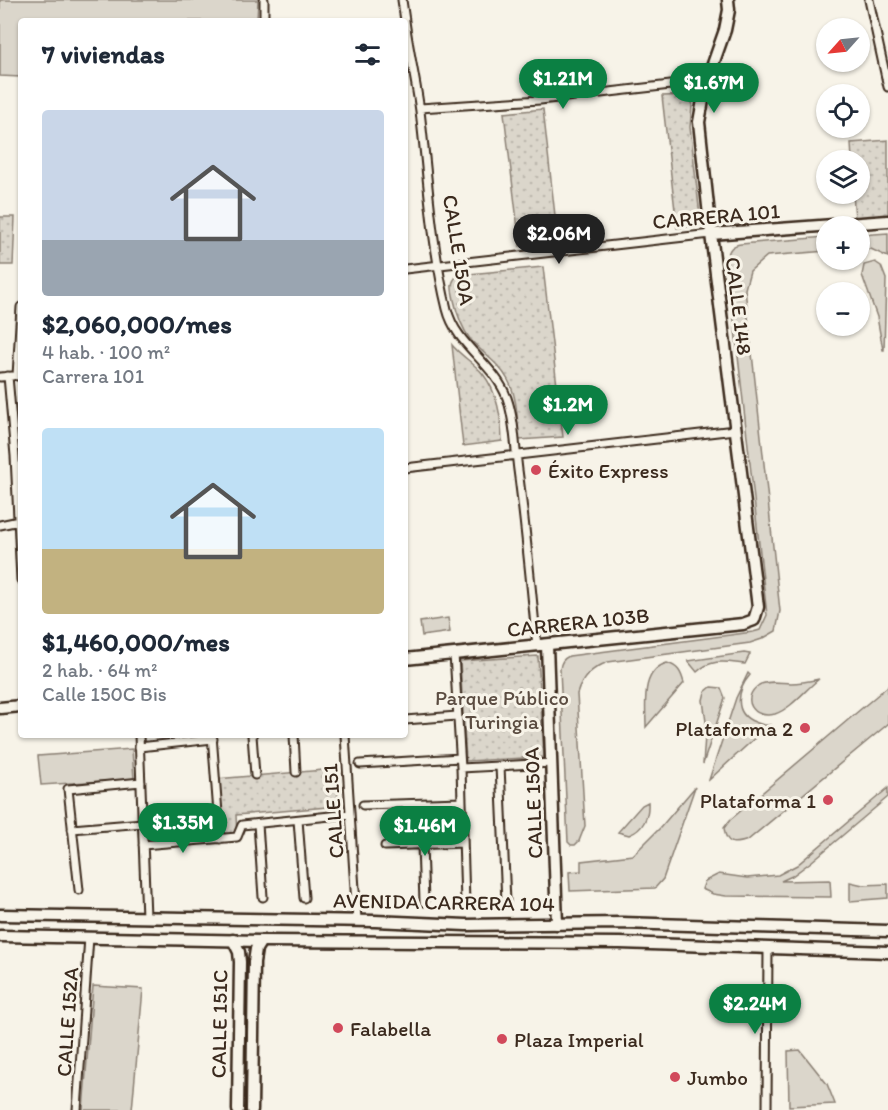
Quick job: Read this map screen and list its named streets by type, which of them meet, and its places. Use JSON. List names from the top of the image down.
{
  "streets": {
    "main road": [
      "CARRERA 101",
      "CALLE 150A",
      "CALLE 148",
      "CARRERA 103B",
      "AVENIDA CARRERA 104",
      "CALLE 151C"
    ],
    "street": ["CALLE 151", "CALLE 152A"]
  },
  "crossings": [
    ["CARRERA 101", "CALLE 150A"],
    ["CARRERA 101", "CALLE 148"],
    ["CALLE 150A", "CARRERA 103B"],
    ["CALLE 150A", "AVENIDA CARRERA 104"],
    ["CALLE 148", "CARRERA 103B"],
    ["CALLE 151", "AVENIDA CARRERA 104"],
    ["AVENIDA CARRERA 104", "CALLE 152A"],
    ["AVENIDA CARRERA 104", "CALLE 151C"]
  ],
  "parks": ["Parque Público Turingia"],
  "places": [
    "Éxito Express",
    "Plataforma 2",
    "Plataforma 1",
    "Falabella",
    "Plaza Imperial",
    "Jumbo"
  ],
  "north": "bottom left",
  "page": {
    "map_buttons": ["+", "−"],
    "heading": "7 viviendas",
    "price": [
      "$1.21M",
      "$1.67M",
      "$2.06M",
      "$1.2M",
      "$1.35M",
      "$1.46M",
      "$2.24M"
    ],
    "list": [
      {
        "name": "$2,060,000/mes",
        "note": "4 hab. · 100 m² · Carrera 101"
      },
      {
        "name": "$1,460,000/mes",
        "note": "2 hab. · 64 m² · Calle 150C Bis"
      }
    ]
  }
}
